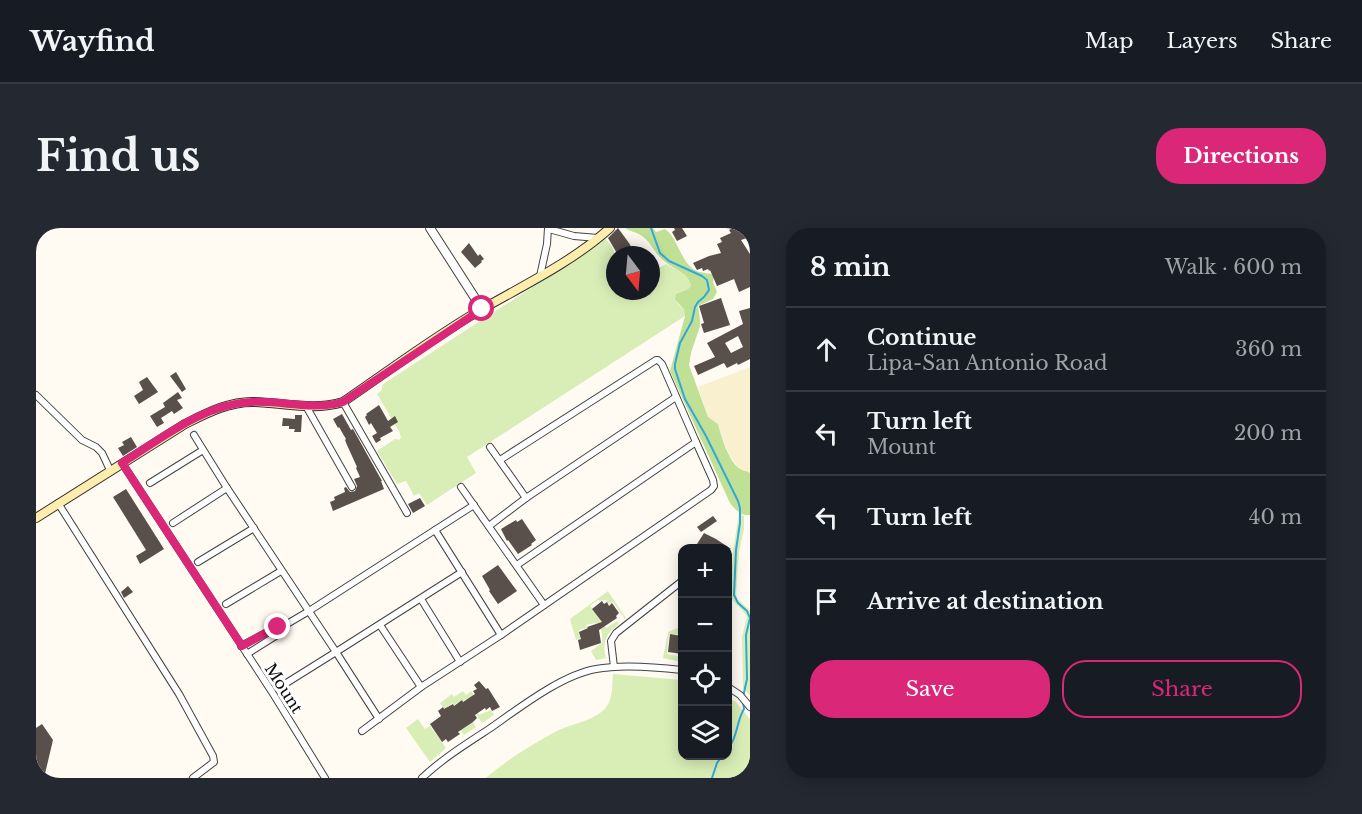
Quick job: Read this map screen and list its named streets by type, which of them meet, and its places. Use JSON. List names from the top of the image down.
{
  "streets": {
    "street": ["Mount"]
  },
  "north": "bottom",
  "page": {
    "header": "Wayfind",
    "nav": ["Map", "Layers", "Share"],
    "buttons": [
      "Directions",
      ["Save", "Share"]
    ],
    "title": "Find us",
    "heading": ["8 min", "Walk · 600 m"],
    "list": [
      ["Continue", "Lipa-San Antonio Road", "360 m"],
      ["Turn left", "Mount", "200 m"],
      ["Turn left", "40 m"],
      "Arrive at destination"
    ],
    "map_buttons": ["+", "−"]
  }
}
